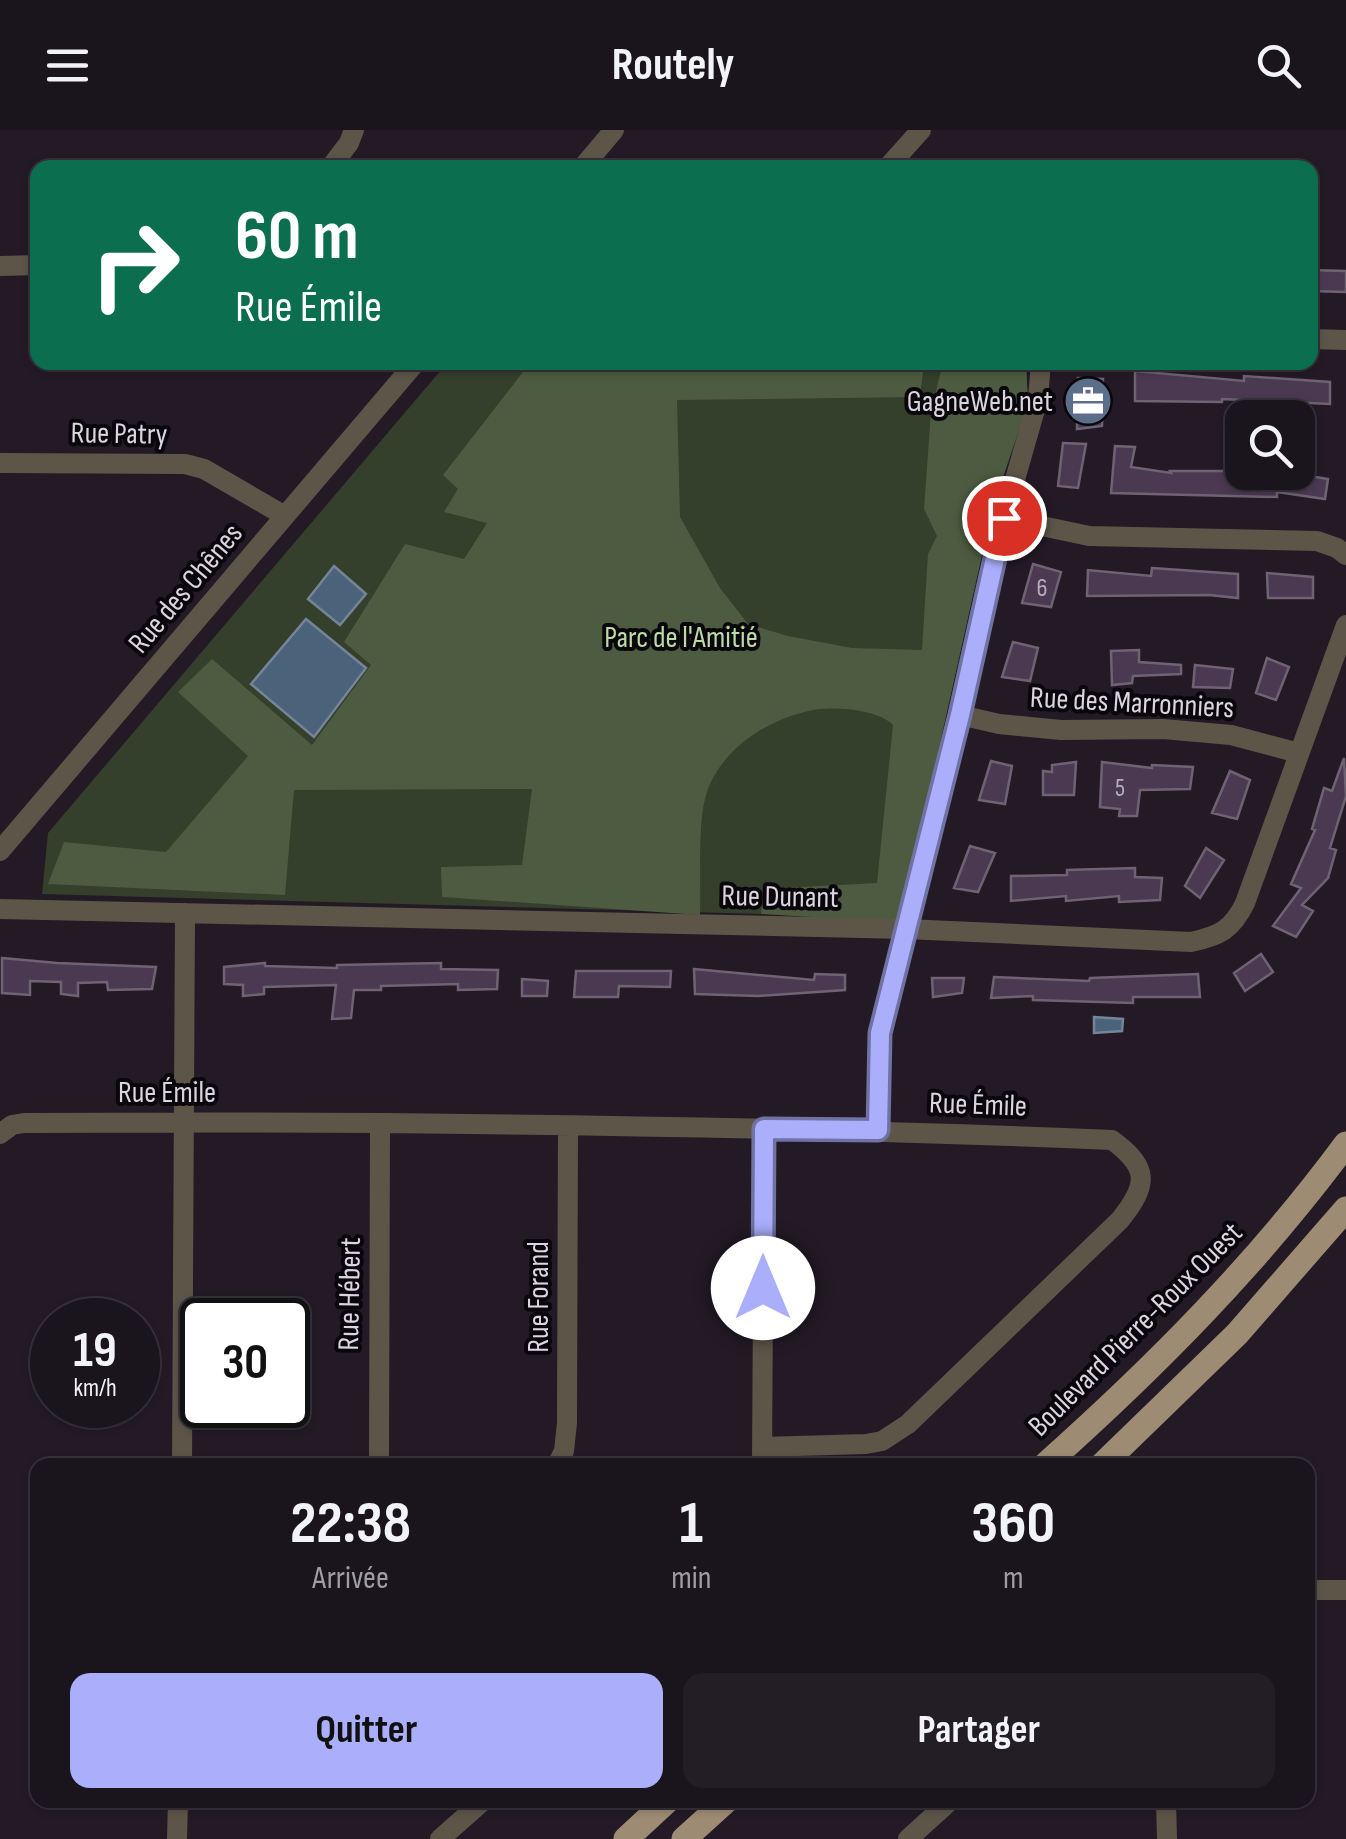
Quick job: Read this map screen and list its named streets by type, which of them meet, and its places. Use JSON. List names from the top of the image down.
{
  "streets": {
    "main road": ["Boulevard Pierre-Roux Ouest"],
    "street": [
      "Rue Patry",
      "Rue des Chênes",
      "Rue des Marronniers",
      "Rue Dunant",
      "Rue Émile",
      "Rue Hébert",
      "Rue Forand"
    ]
  },
  "crossings": [
    ["Rue Patry", "Rue des Chênes"],
    ["Rue des Marronniers", "Rue Dunant"],
    ["Rue Émile", "Rue Hébert"],
    ["Rue Émile", "Rue Forand"]
  ],
  "parks": ["Parc de l'Amitié"],
  "places": {
    "office": ["GagneWeb.net"]
  },
  "house_numbers": ["6", "5"],
  "page": {
    "header": "Routely",
    "turn": ["60 m", "Rue Émile"],
    "speed": "19 km/h",
    "limit": "30",
    "eta": [
      "22:38",
      "Arrivée",
      "1",
      "min",
      "360",
      "m"
    ],
    "buttons": ["Quitter", "Partager"]
  }
}
